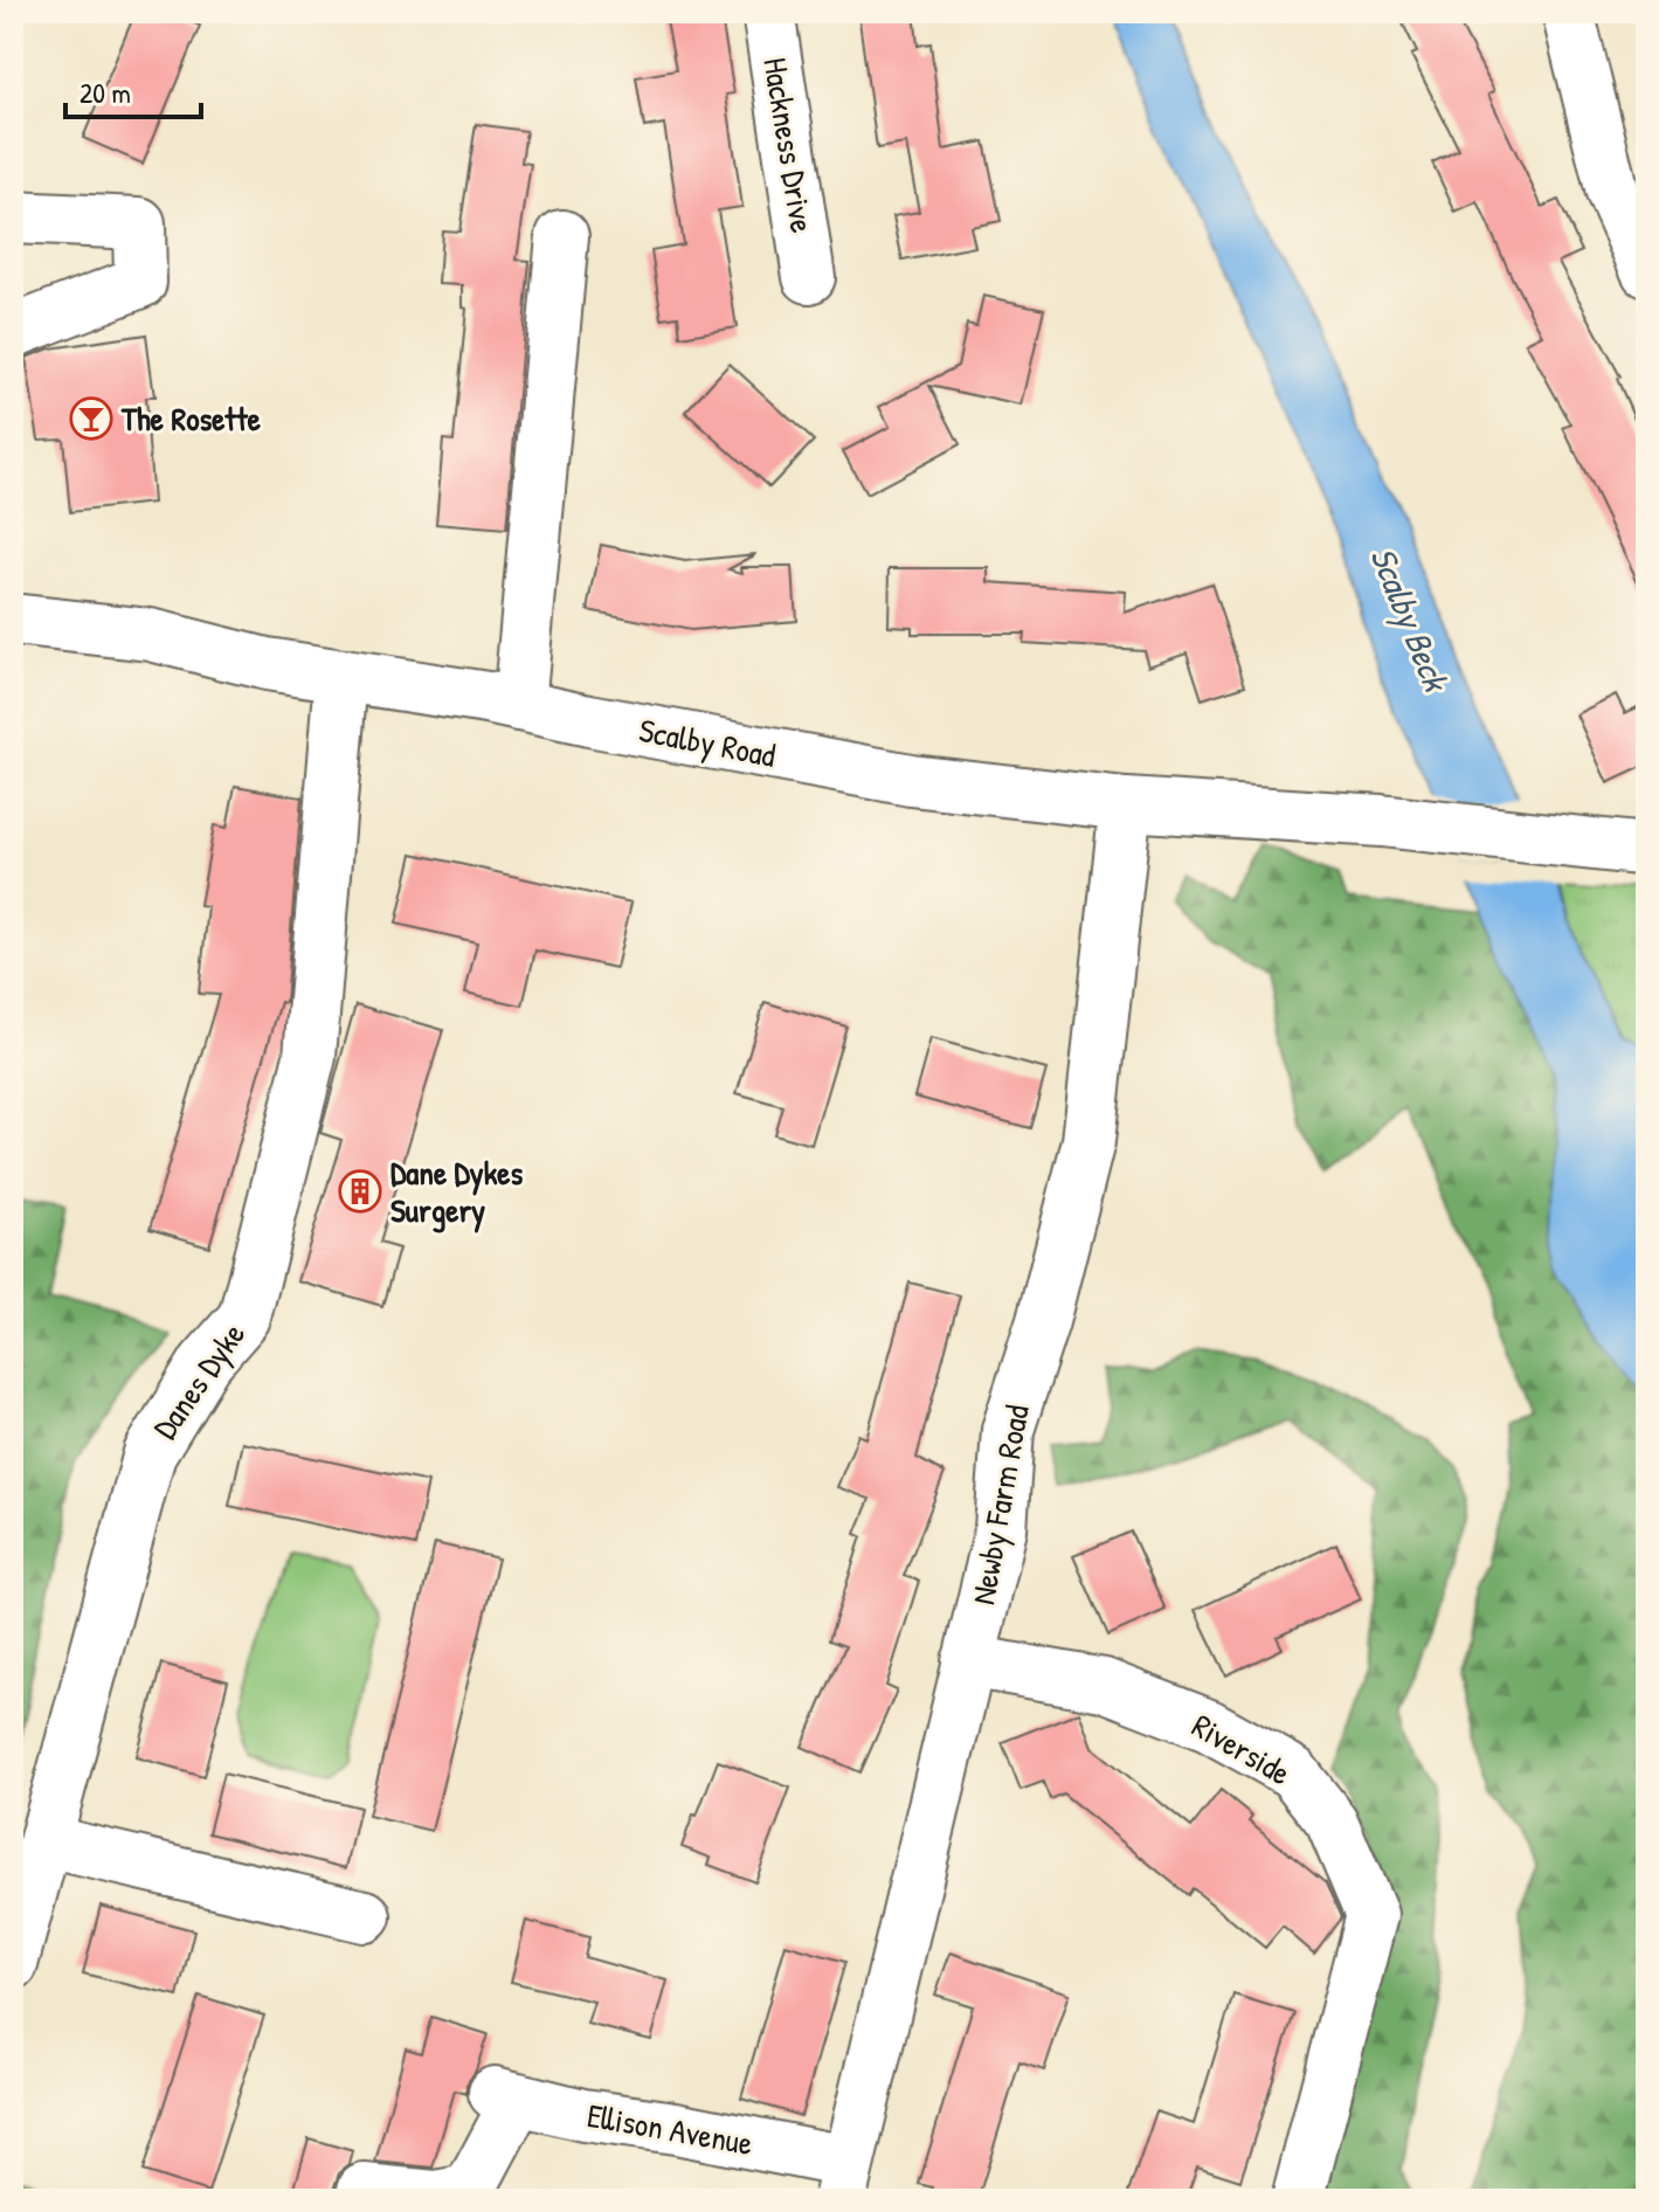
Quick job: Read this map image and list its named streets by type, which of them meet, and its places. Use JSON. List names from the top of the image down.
{
  "streets": {
    "main road": [
      "Hackness Drive",
      "Scalby Road",
      "Danes Dyke",
      "Newby Farm Road",
      "Riverside",
      "Ellison Avenue"
    ]
  },
  "crossings": [
    ["Scalby Road", "Danes Dyke"],
    ["Scalby Road", "Newby Farm Road"],
    ["Newby Farm Road", "Riverside"],
    ["Newby Farm Road", "Ellison Avenue"]
  ],
  "water": ["Scalby Beck"],
  "places": {
    "bar": ["The Rosette"],
    "building": ["Dane Dykes Surgery"]
  },
  "scale_bar": "20 m"
}
